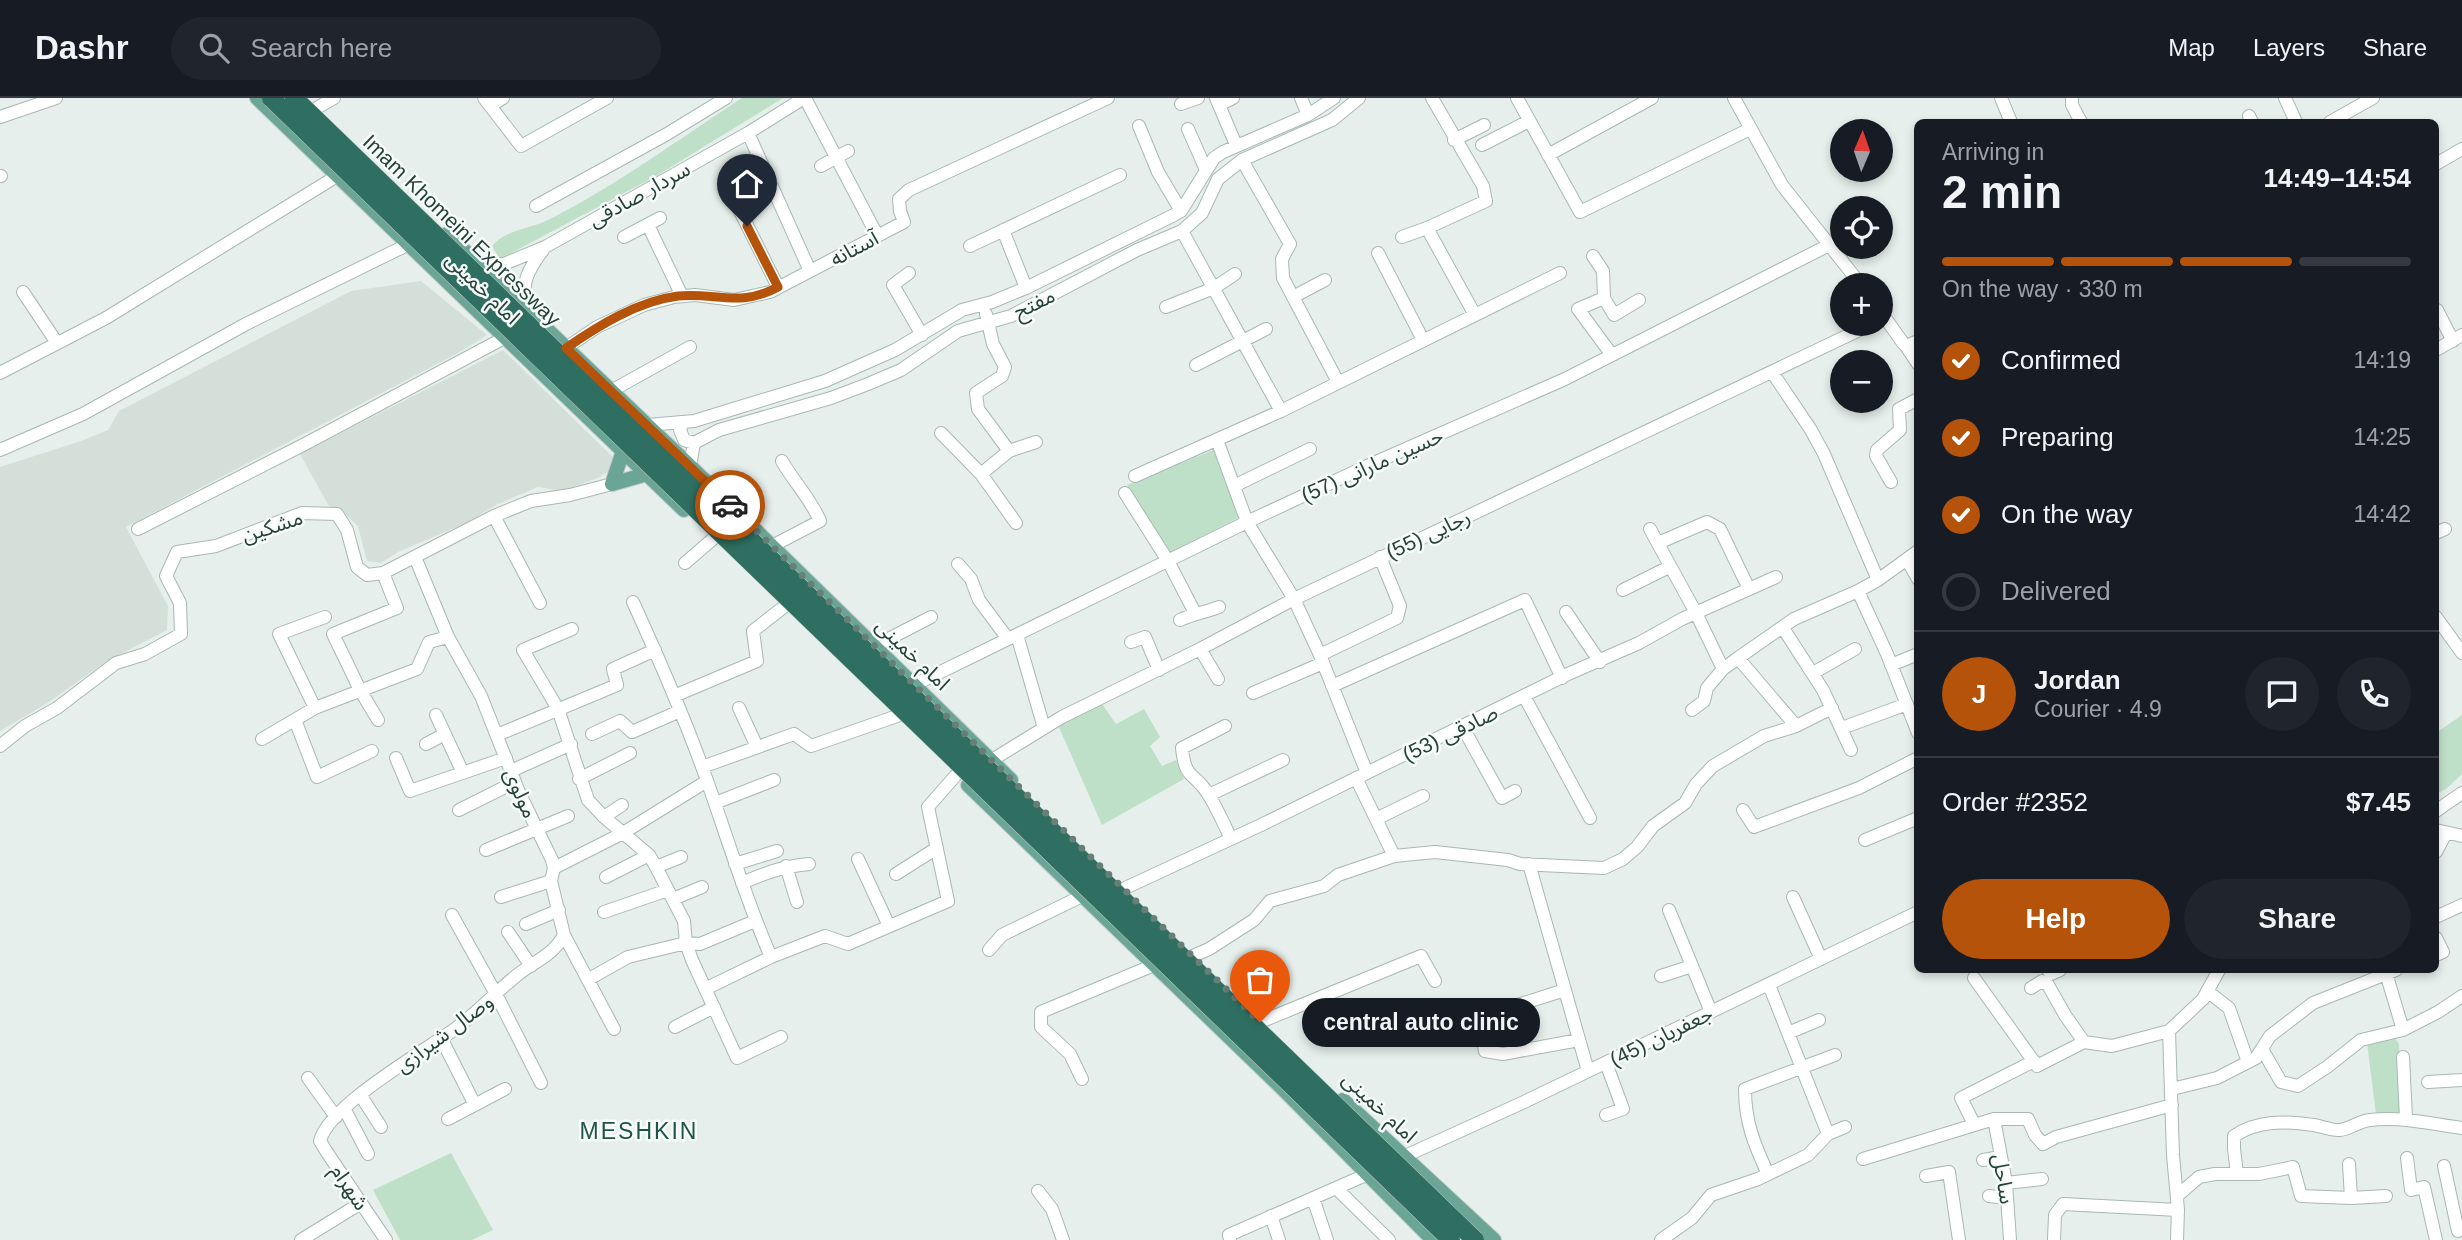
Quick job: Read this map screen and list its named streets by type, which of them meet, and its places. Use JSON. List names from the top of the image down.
{
  "streets": {
    "highway": ["Imam Khomeini Expressway"],
    "main road": ["امام خمینی"],
    "street": [
      "سردار صادقی",
      "آستانه",
      "مفتح",
      "حسین مارانی (57)",
      "مشکین",
      "رجایی (55)",
      "صادقی (53)",
      "مولوی",
      "وصال شیرازی",
      "جعفریان (45)",
      "ساحل",
      "شهرام"
    ]
  },
  "crossings": [
    ["سردار صادقی", "امام خمینی"],
    ["آستانه", "امام خمینی"],
    ["امام خمینی", "مفتح"],
    ["امام خمینی", "حسین مارانی (57)"],
    ["امام خمینی", "رجایی (55)"],
    ["امام خمینی", "صادقی (53)"],
    ["امام خمینی", "جعفریان (45)"],
    ["مولوی", "وصال شیرازی"],
    ["وصال شیرازی", "شهرام"]
  ],
  "districts": ["MESHKIN"],
  "places": ["central auto clinic"],
  "north": "top",
  "page": {
    "header": "Dashr",
    "search": "Search here",
    "nav": ["Map", "Layers", "Share"],
    "map_buttons": ["+", "−"],
    "heading": ["2 min", "Arriving in", "14:49–14:54"],
    "panel": [
      "Jordan",
      "Courier · 4.9",
      "Order #2352",
      "$7.45"
    ],
    "bar": "On the way · 330 m",
    "list": [
      ["Confirmed", "14:19"],
      ["Preparing", "14:25"],
      ["On the way", "14:42"],
      "Delivered"
    ],
    "round": "J",
    "buttons": ["Help", "Share"],
    "bubble": "central auto clinic"
  }
}
